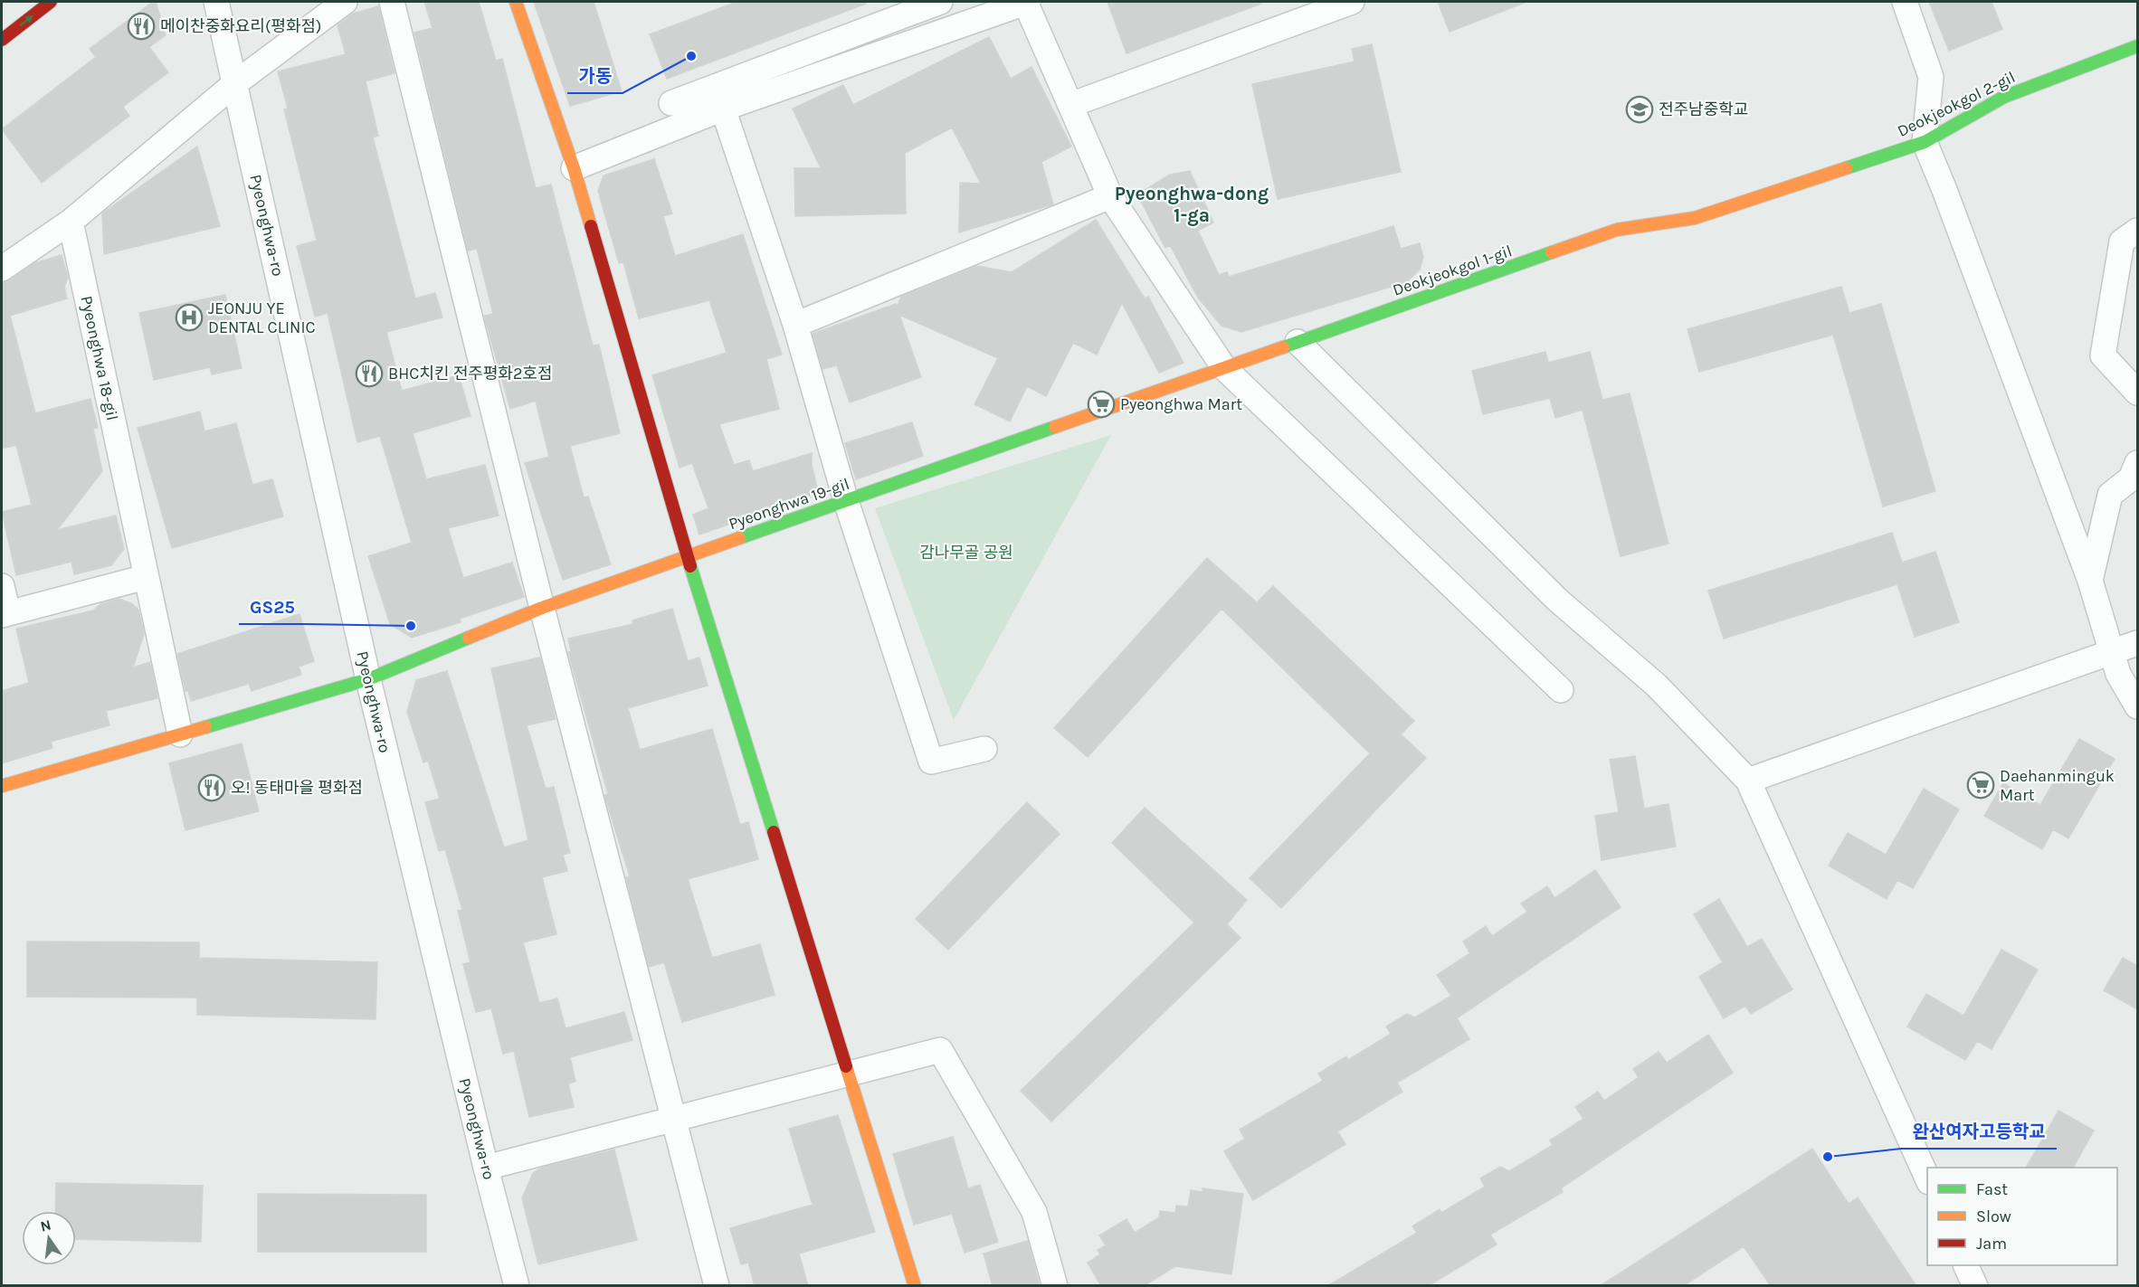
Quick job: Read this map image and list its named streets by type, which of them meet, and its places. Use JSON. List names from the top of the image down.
{
  "streets": {
    "street": [
      "Deokjeokgol 2-gil",
      "Pyeonghwa-ro",
      "Deokjeokgol 1-gil",
      "Pyeonghwa 18-gil",
      "Pyeonghwa 19-gil"
    ]
  },
  "crossings": [
    ["Deokjeokgol 2-gil", "Deokjeokgol 1-gil"],
    ["Pyeonghwa-ro", "Pyeonghwa 19-gil"],
    ["Deokjeokgol 1-gil", "Pyeonghwa 19-gil"]
  ],
  "districts": ["Pyeonghwa-dong 1-ga"],
  "parks": ["감나무골 공원"],
  "places": {
    "restaurant": ["메이찬중화요리(평화점)", "BHC치킨 전주평화2호점", "오! 동태마을 평화점"],
    "other": ["가동", "GS25", "완산여자고등학교"],
    "school or university": ["전주남중학교"],
    "hospital": ["JEONJU YE DENTAL CLINIC"],
    "supermarket": ["Pyeonghwa Mart", "Daehanminguk Mart"]
  },
  "legend": ["Fast", "Slow", "Jam"],
  "north": "top"
}
